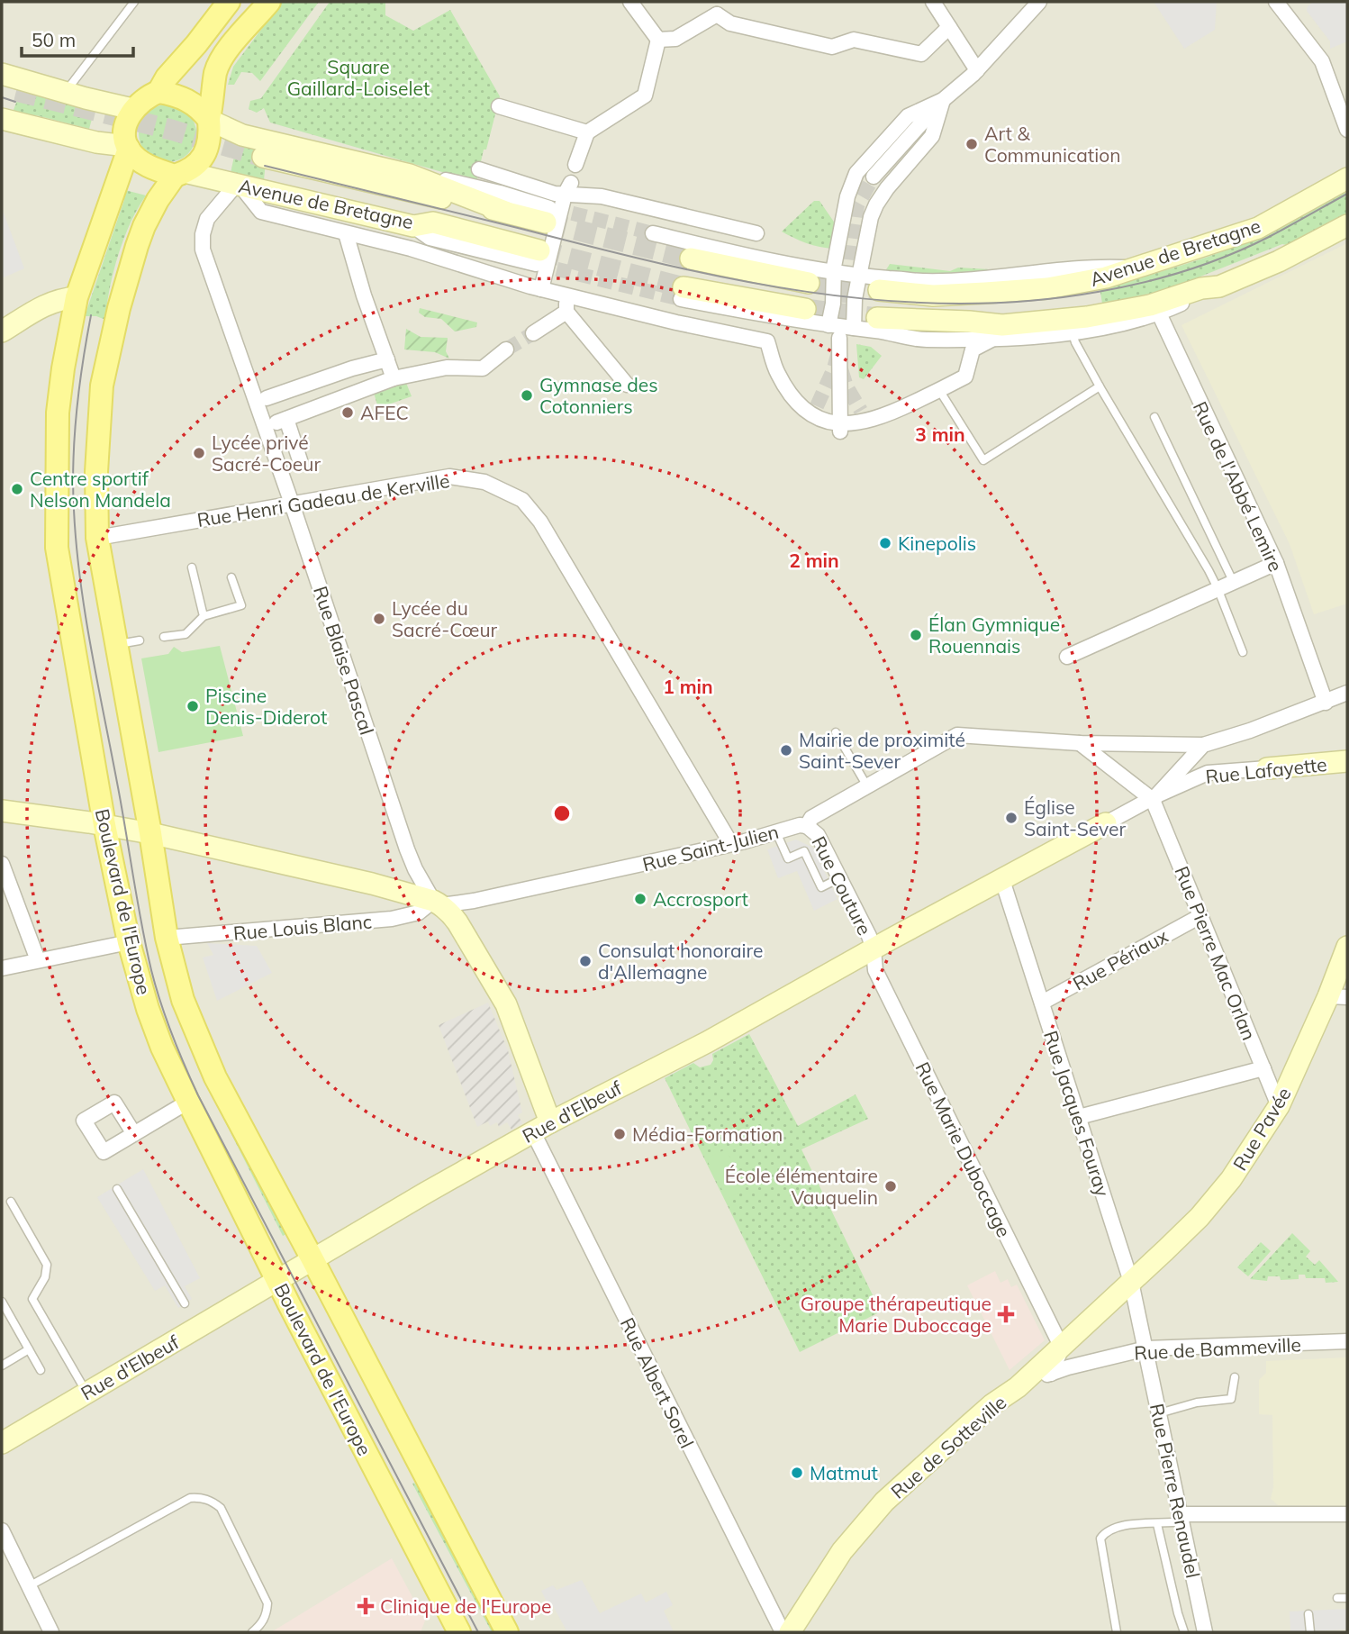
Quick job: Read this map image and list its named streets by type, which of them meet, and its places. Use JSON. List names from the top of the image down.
{
  "streets": {
    "main road": ["Boulevard de l'Europe"],
    "street": [
      "Avenue de Bretagne",
      "Rue de l'Abbé Lemire",
      "Rue Henri Gadeau de Kerville",
      "Rue Blaise Pascal",
      "Rue Lafayette",
      "Rue Saint-Julien",
      "Rue Couture",
      "Rue Louis Blanc",
      "Rue Pierre Mac Orlan",
      "Rue Périaux",
      "Rue d'Elbeuf",
      "Rue Jacques Fouray",
      "Rue Pavée",
      "Rue Marie Duboccage",
      "Rue de Bammeville",
      "Rue Albert Sorel",
      "Rue de Sotteville",
      "Rue Pierre Renaudel"
    ]
  },
  "crossings": [
    ["Avenue de Bretagne", "Rue Blaise Pascal"],
    ["Avenue de Bretagne", "Boulevard de l'Europe"],
    ["Rue Henri Gadeau de Kerville", "Rue Blaise Pascal"],
    ["Rue Henri Gadeau de Kerville", "Rue Saint-Julien"],
    ["Rue Henri Gadeau de Kerville", "Boulevard de l'Europe"],
    ["Rue Blaise Pascal", "Rue Saint-Julien"],
    ["Rue Blaise Pascal", "Rue Louis Blanc"],
    ["Rue Blaise Pascal", "Rue d'Elbeuf"],
    ["Rue Blaise Pascal", "Rue Albert Sorel"],
    ["Rue Lafayette", "Rue Pierre Mac Orlan"],
    ["Rue Lafayette", "Rue d'Elbeuf"],
    ["Rue Saint-Julien", "Rue Couture"],
    ["Rue Saint-Julien", "Boulevard de l'Europe"],
    ["Rue Saint-Julien", "Rue Louis Blanc"],
    ["Rue Couture", "Rue d'Elbeuf"],
    ["Rue Couture", "Rue Marie Duboccage"],
    ["Boulevard de l'Europe", "Rue Louis Blanc"],
    ["Boulevard de l'Europe", "Rue d'Elbeuf"],
    ["Rue Pierre Mac Orlan", "Rue Périaux"],
    ["Rue Pierre Mac Orlan", "Rue d'Elbeuf"],
    ["Rue Pierre Mac Orlan", "Rue Pavée"],
    ["Rue Périaux", "Rue Jacques Fouray"],
    ["Rue d'Elbeuf", "Rue Jacques Fouray"],
    ["Rue d'Elbeuf", "Rue Marie Duboccage"],
    ["Rue d'Elbeuf", "Rue Albert Sorel"],
    ["Rue Jacques Fouray", "Rue Pavée"],
    ["Rue Jacques Fouray", "Rue de Bammeville"],
    ["Rue Jacques Fouray", "Rue de Sotteville"],
    ["Rue Jacques Fouray", "Rue Pierre Renaudel"],
    ["Rue Pavée", "Rue de Sotteville"],
    ["Rue Marie Duboccage", "Rue de Sotteville"],
    ["Rue de Bammeville", "Rue de Sotteville"],
    ["Rue de Bammeville", "Rue Pierre Renaudel"]
  ],
  "parks": ["Square Gaillard-Loiselet"],
  "places": {
    "other": [
      "Art & Communication",
      "Gymnase des Cotonniers",
      "AFEC",
      "Lycée privé Sacré-Coeur",
      "Centre sportif Nelson Mandela",
      "Kinepolis",
      "Lycée du Sacré-Cœur",
      "Élan Gymnique Rouennais",
      "Piscine Denis-Diderot",
      "Mairie de proximité Saint-Sever",
      "Église Saint-Sever",
      "Accrosport",
      "Consulat honoraire d'Allemagne",
      "Média-Formation",
      "École élémentaire Vauquelin",
      "Matmut"
    ],
    "health": ["Groupe thérapeutique Marie Duboccage", "Clinique de l'Europe"]
  },
  "scale_bar": "50 m",
  "rings": ["3 min", "2 min", "1 min"]
}
